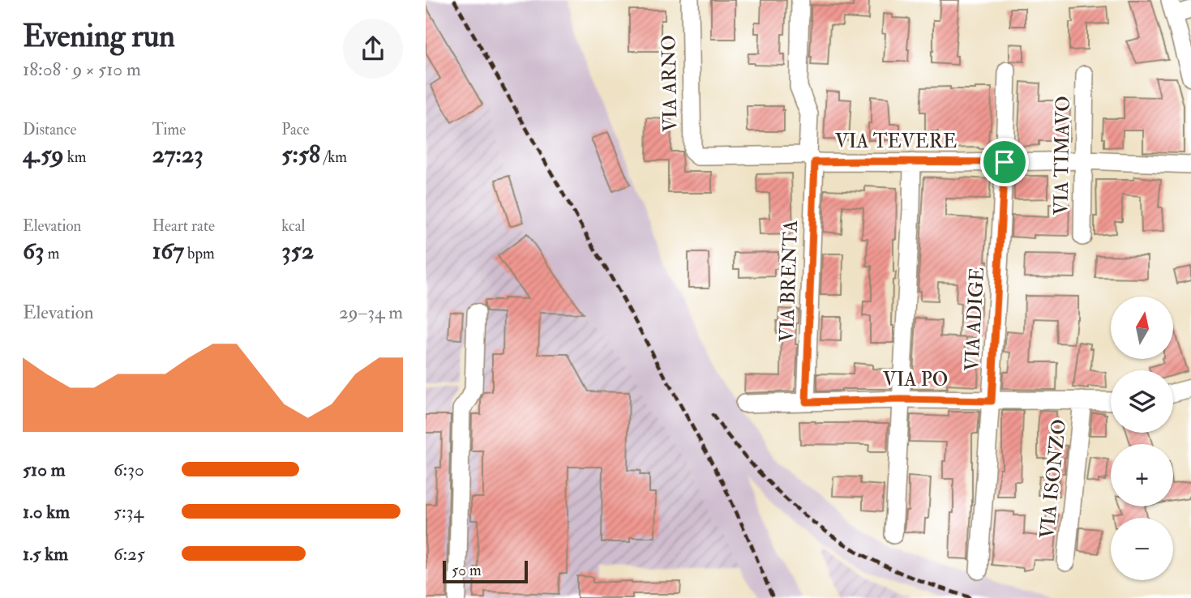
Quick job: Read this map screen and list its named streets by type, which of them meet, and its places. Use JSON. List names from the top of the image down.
{
  "streets": {
    "street": [
      "VIA ARNO",
      "VIA TEVERE",
      "VIA TIMAVO",
      "VIA BRENTA",
      "VIA ADIGE",
      "VIA PO",
      "VIA ISONZO"
    ]
  },
  "crossings": [
    ["VIA ARNO", "VIA TEVERE"],
    ["VIA ARNO", "VIA BRENTA"],
    ["VIA TEVERE", "VIA TIMAVO"],
    ["VIA TEVERE", "VIA BRENTA"],
    ["VIA TEVERE", "VIA ADIGE"],
    ["VIA BRENTA", "VIA PO"],
    ["VIA ADIGE", "VIA PO"],
    ["VIA PO", "VIA ISONZO"]
  ],
  "scale_bar": "50 m",
  "north": "top",
  "page": {
    "heading": ["Evening run", "18:08 · 9 × 510 m"],
    "stats": [
      ["Distance", "4.59 km"],
      ["Time", "27:23"],
      ["Pace", "5:58 /km"],
      ["Elevation", "63 m"],
      ["Heart rate", "167 bpm"],
      ["kcal", "352"]
    ],
    "chart": ["Elevation", "29–34 m"],
    "map_buttons": ["+", "−"],
    "list": [
      {
        "name": "510 m",
        "note": "6:30"
      },
      {
        "name": "1.0 km",
        "note": "5:34"
      },
      {
        "name": "1.5 km",
        "note": "6:25"
      }
    ],
    "scale": "50 m"
  }
}
